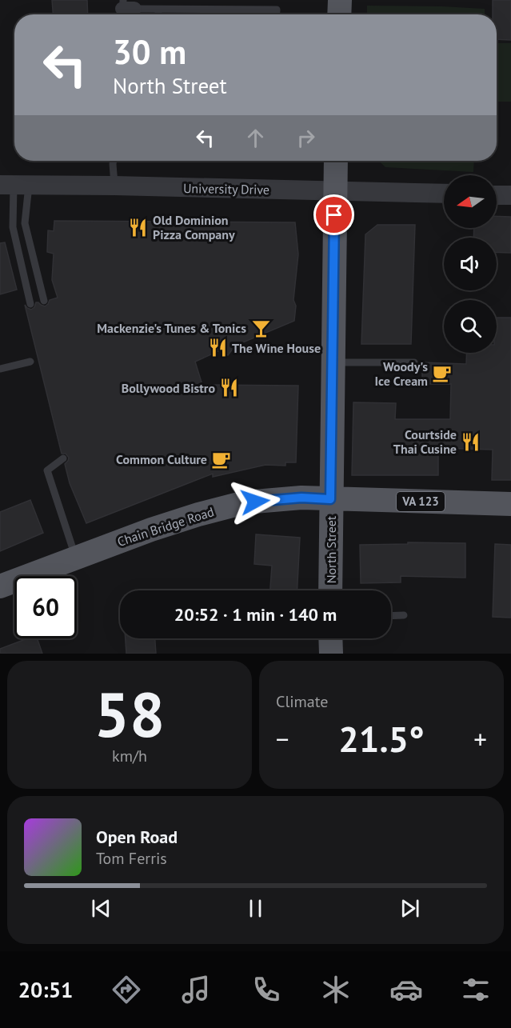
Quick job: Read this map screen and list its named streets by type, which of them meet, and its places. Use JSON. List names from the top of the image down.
{
  "streets": {
    "main road": ["VA 123", "Chain Bridge Road", "North Street"],
    "street": ["University Drive"]
  },
  "crossings": [
    ["University Drive", "North Street"],
    ["Chain Bridge Road", "North Street"]
  ],
  "places": {
    "restaurant": [
      "Old Dominion Pizza Company",
      "The Wine House",
      "Bollywood Bistro",
      "Courtside Thai Cusine"
    ],
    "bar": ["Mackenzie's Tunes & Tonics"],
    "cafe": ["Woody's Ice Cream", "Common Culture"]
  },
  "north": "left",
  "page": {
    "turn": ["30 m", "North Street"],
    "limit": "60",
    "trip": "20:52 · 1 min · 140 m",
    "tile": [
      ["58", "km/h"],
      "Climate"
    ],
    "heat": ["−", "21.5°", "+"],
    "song": ["Open Road", "Tom Ferris"],
    "tabs": "20:51"
  }
}
